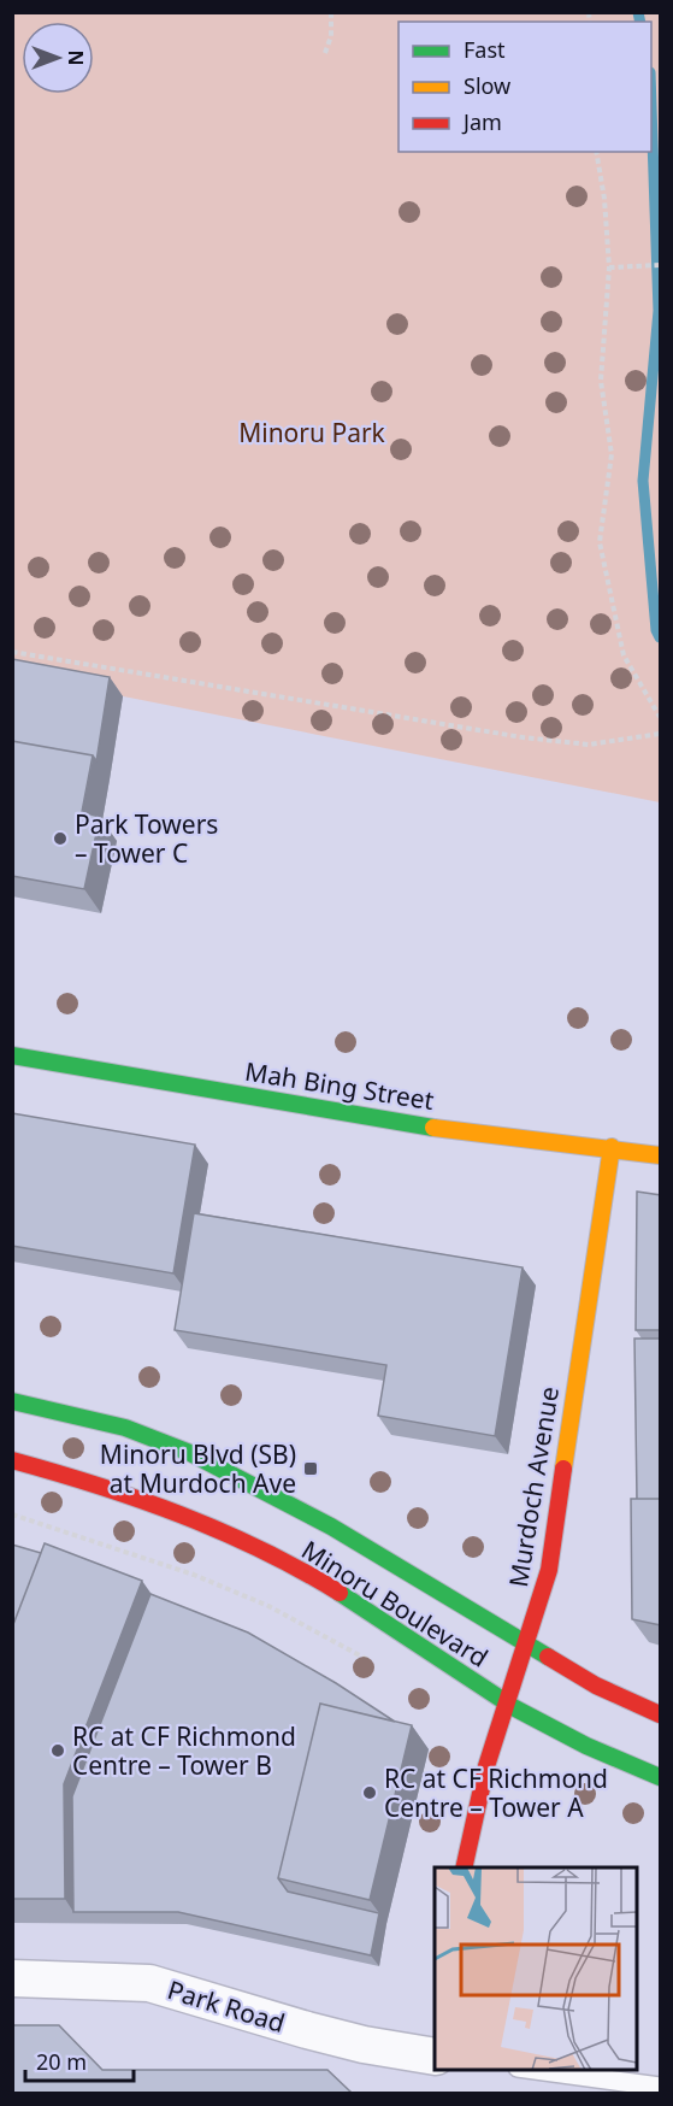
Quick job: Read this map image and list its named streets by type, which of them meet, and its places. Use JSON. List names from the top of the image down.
{
  "streets": {
    "street": [
      "Mah Bing Street",
      "Murdoch Avenue",
      "Minoru Boulevard",
      "Park Road"
    ]
  },
  "crossings": [
    ["Mah Bing Street", "Murdoch Avenue"],
    ["Murdoch Avenue", "Minoru Boulevard"]
  ],
  "parks": ["Minoru Park"],
  "places": {
    "other": ["Park Towers – Tower C", "RC at CF Richmond Centre – Tower B", "RC at CF Richmond Centre – Tower A"],
    "transit": ["Minoru Blvd (SB) at Murdoch Ave"]
  },
  "legend": ["Fast", "Slow", "Jam"],
  "scale_bar": "20 m",
  "north": "right"
}
